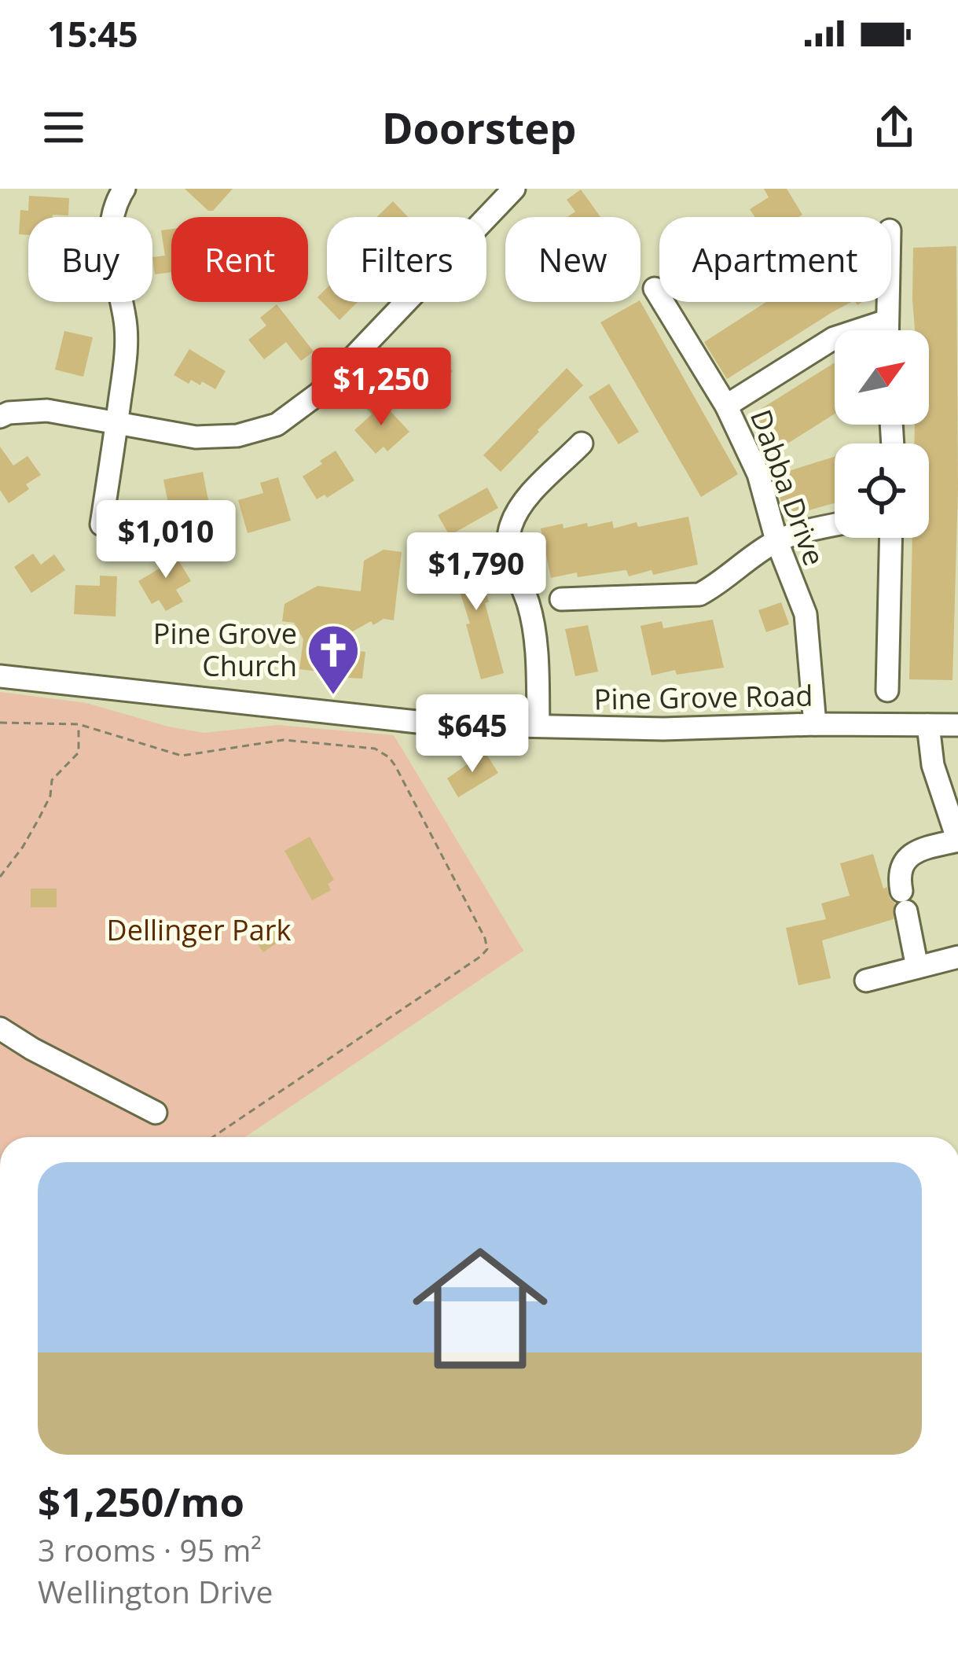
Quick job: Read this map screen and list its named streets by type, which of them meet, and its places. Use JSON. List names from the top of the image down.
{
  "streets": {
    "street": ["Dabba Drive", "Pine Grove Road"]
  },
  "crossings": [
    ["Dabba Drive", "Pine Grove Road"]
  ],
  "parks": ["Dellinger Park"],
  "places": {
    "church": ["Pine Grove Church"]
  },
  "north": "top right",
  "page": {
    "status": "15:45",
    "header": "Doorstep",
    "chip": [
      "Buy",
      "Rent",
      "Filters",
      "New",
      "Apartment"
    ],
    "price": [
      "$1,250",
      "$1,010",
      "$1,790",
      "$645"
    ],
    "list": [
      {
        "name": "$1,250/mo",
        "note": "3 rooms · 95 m² · Wellington Drive"
      }
    ]
  }
}
